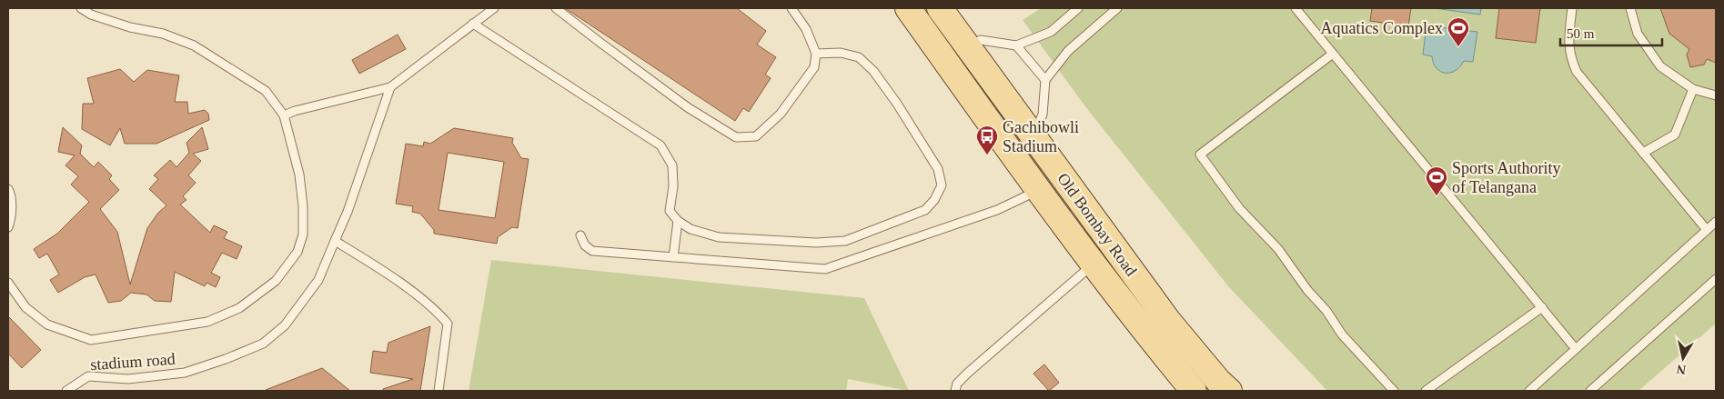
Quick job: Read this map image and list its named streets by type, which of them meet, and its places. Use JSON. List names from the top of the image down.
{
  "streets": {
    "main road": ["Old Bombay Road"],
    "lane": ["stadium road"]
  },
  "places": {
    "sports": ["Aquatics Complex", "Sports Authority of Telangana"],
    "bus stop": ["Gachibowli Stadium"]
  },
  "scale_bar": "50 m",
  "north": "bottom"
}
